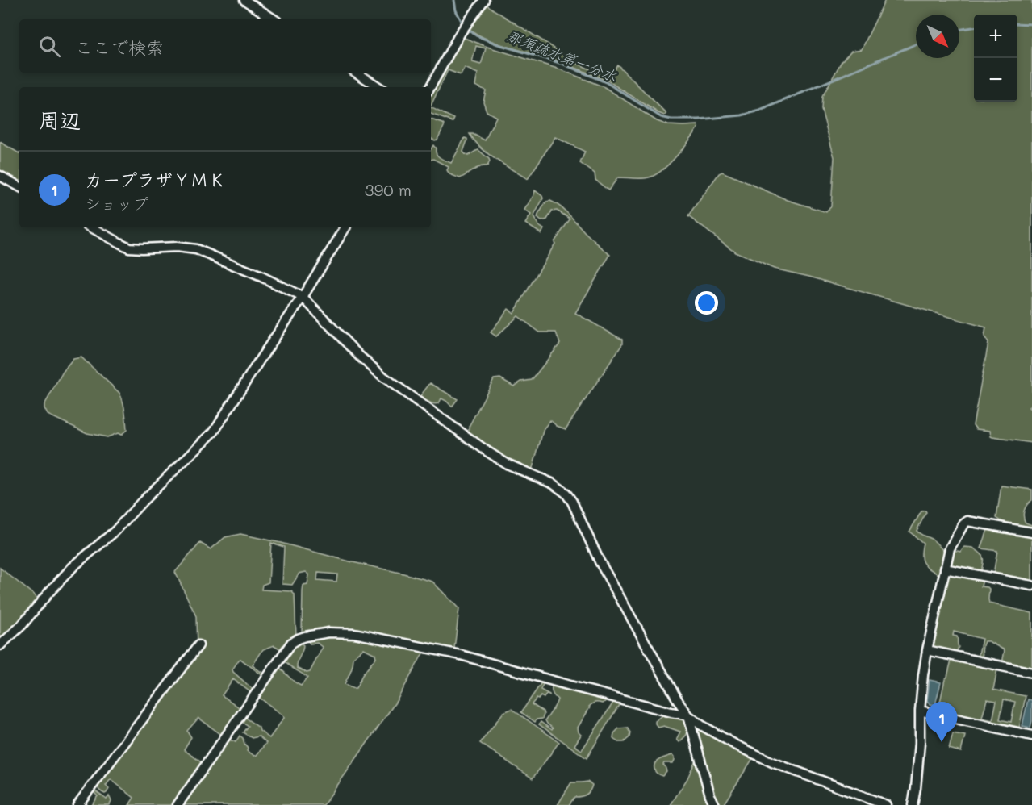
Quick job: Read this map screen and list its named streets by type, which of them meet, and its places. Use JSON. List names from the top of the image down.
{
  "water": ["那須疏水第一分水"],
  "north": "bottom right",
  "page": {
    "map_buttons": ["+", "−"],
    "search": "ここで検索",
    "heading": "周辺",
    "list": [
      {
        "mark": "1",
        "name": "カープラザＹＭＫ",
        "note": "ショップ",
        "value": "390 m"
      }
    ],
    "pins": "1"
  }
}
